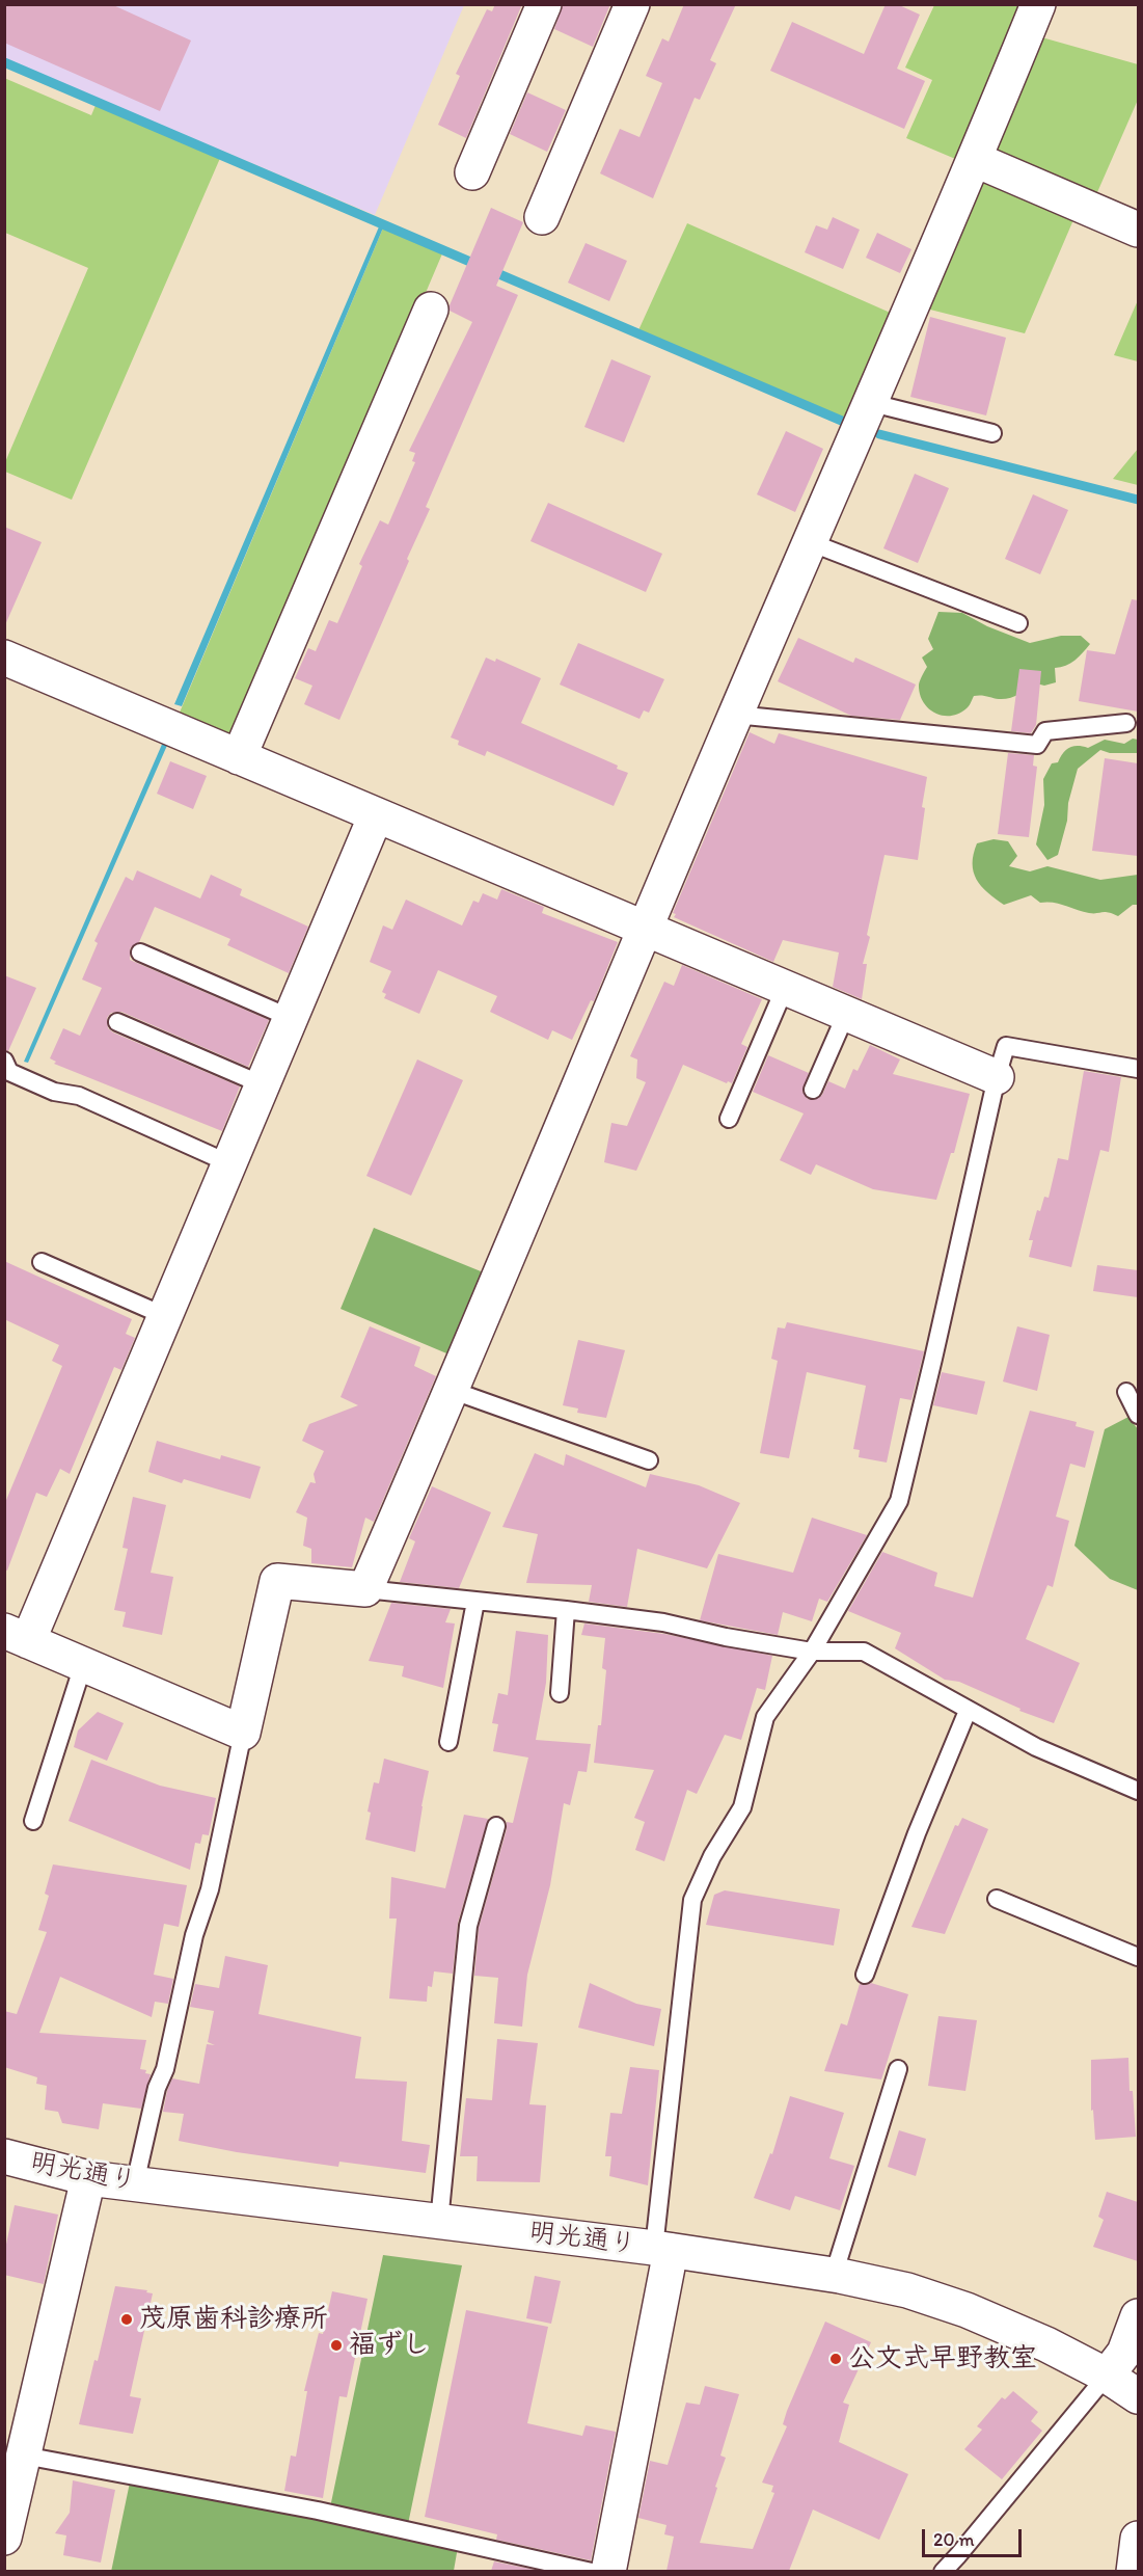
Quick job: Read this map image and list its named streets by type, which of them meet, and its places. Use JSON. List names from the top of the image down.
{
  "streets": {
    "street": ["明光通り"]
  },
  "places": ["茂原歯科診療所", "福ずし", "公文式早野教室"],
  "scale_bar": "20 m"
}
